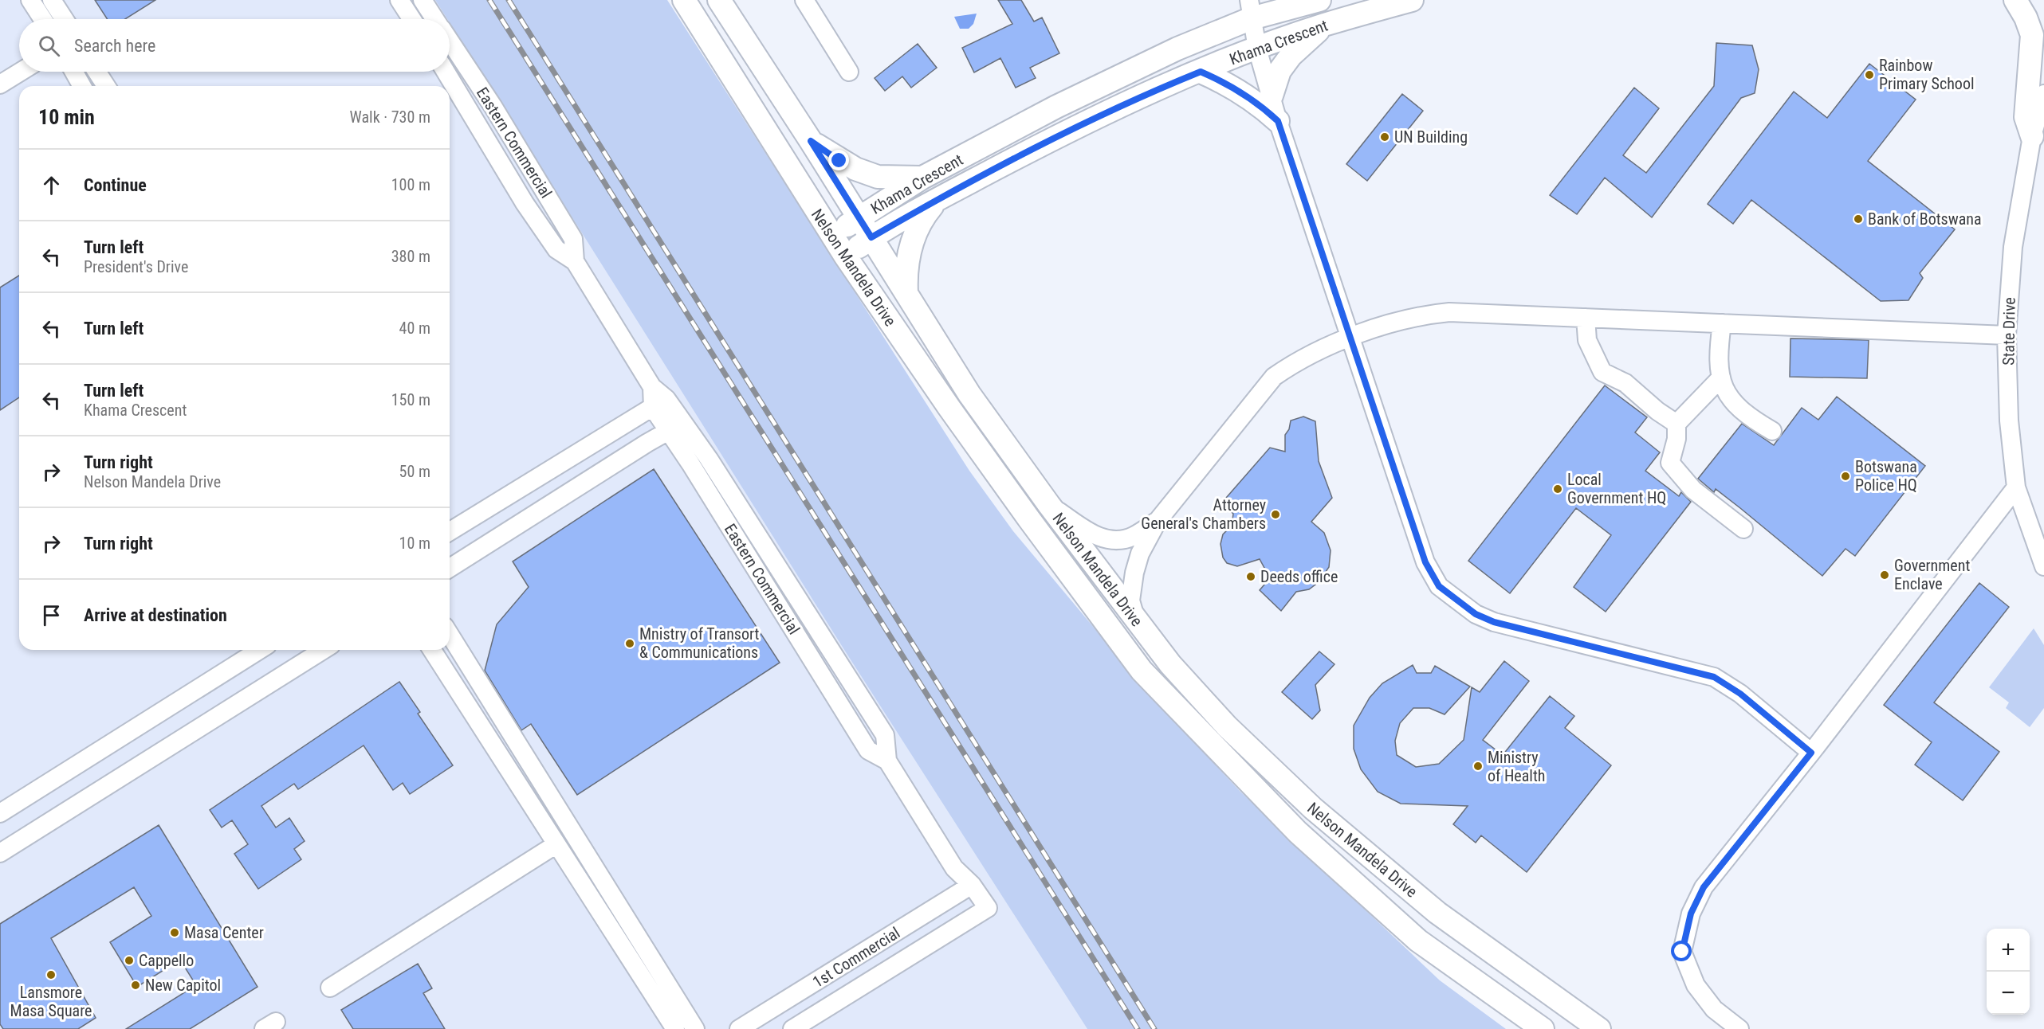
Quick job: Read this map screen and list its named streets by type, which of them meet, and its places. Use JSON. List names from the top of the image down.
{
  "streets": {
    "main road": ["Khama Crescent", "Nelson Mandela Drive"],
    "street": ["Eastern Commercial", "State Drive", "1st Commercial"]
  },
  "crossings": [
    ["Khama Crescent", "Nelson Mandela Drive"],
    ["Eastern Commercial", "1st Commercial"]
  ],
  "places": [
    "Rainbow Primary School",
    "UN Building",
    "Bank of Botswana",
    "Botswana Police HQ",
    "Local Government HQ",
    "Attorney General's Chambers",
    "Government Enclave",
    "Deeds office",
    "Mnistry of Transort & Communications",
    "Ministry of Health",
    "Masa Center",
    "Cappello",
    "Lansmore Masa Square",
    "New Capitol"
  ],
  "page": {
    "search": "Search here",
    "heading": ["10 min", "Walk · 730 m"],
    "list": [
      ["Continue", "100 m"],
      ["Turn left", "President's Drive", "380 m"],
      ["Turn left", "40 m"],
      ["Turn left", "Khama Crescent", "150 m"],
      ["Turn right", "Nelson Mandela Drive", "50 m"],
      ["Turn right", "10 m"],
      "Arrive at destination"
    ],
    "map_buttons": ["+", "−"]
  }
}
